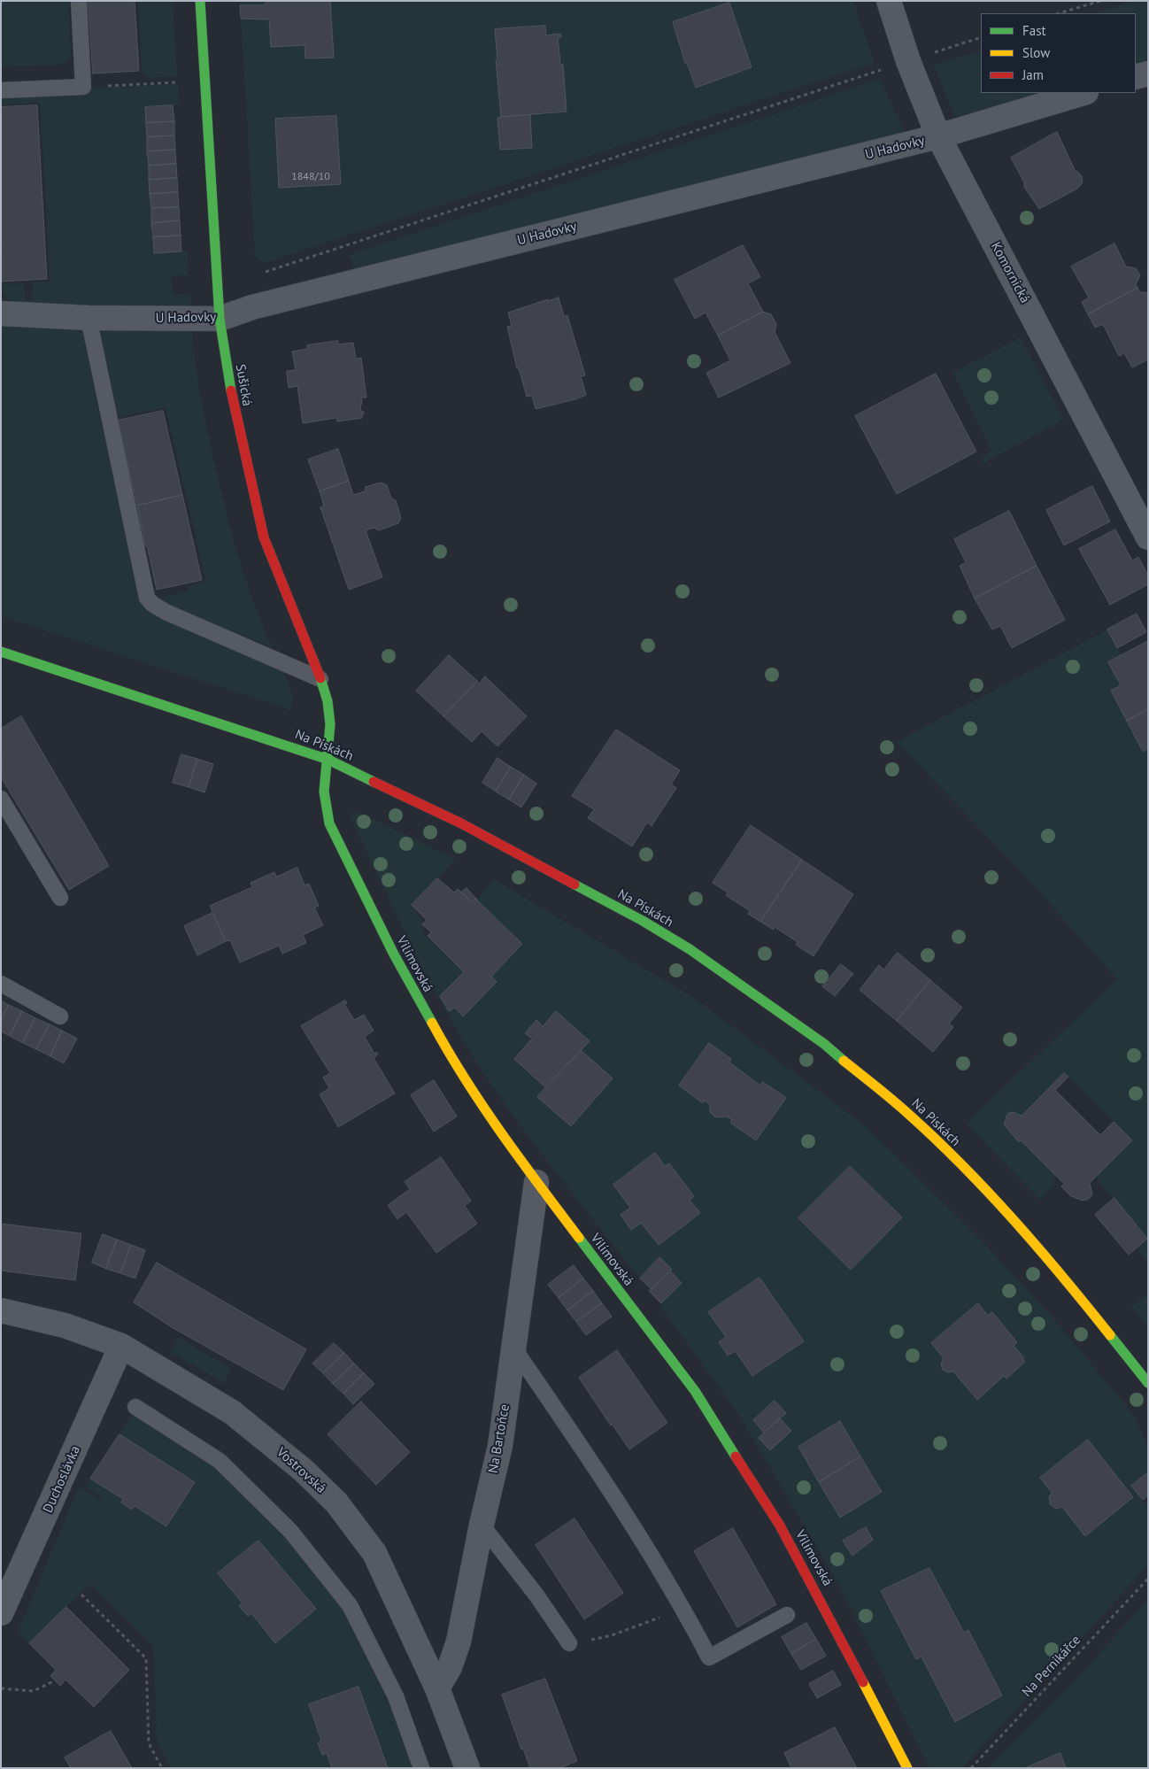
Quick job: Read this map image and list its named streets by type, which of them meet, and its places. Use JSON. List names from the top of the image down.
{
  "streets": {
    "street": [
      "U Hadovky",
      "Komornická",
      "Sušická",
      "Na Pískách",
      "Vilímovská",
      "Na Bartoňce",
      "Vostrovská",
      "Duchoslávka"
    ],
    "path": ["Na Pernikářce"]
  },
  "crossings": [
    ["U Hadovky", "Komornická"],
    ["U Hadovky", "Sušická"],
    ["Sušická", "Na Pískách"],
    ["Sušická", "Vilímovská"],
    ["Na Pískách", "Vilímovská"],
    ["Vilímovská", "Na Bartoňce"],
    ["Na Bartoňce", "Vostrovská"],
    ["Vostrovská", "Duchoslávka"]
  ],
  "house_numbers": ["1848/10"],
  "legend": ["Fast", "Slow", "Jam"]
}
